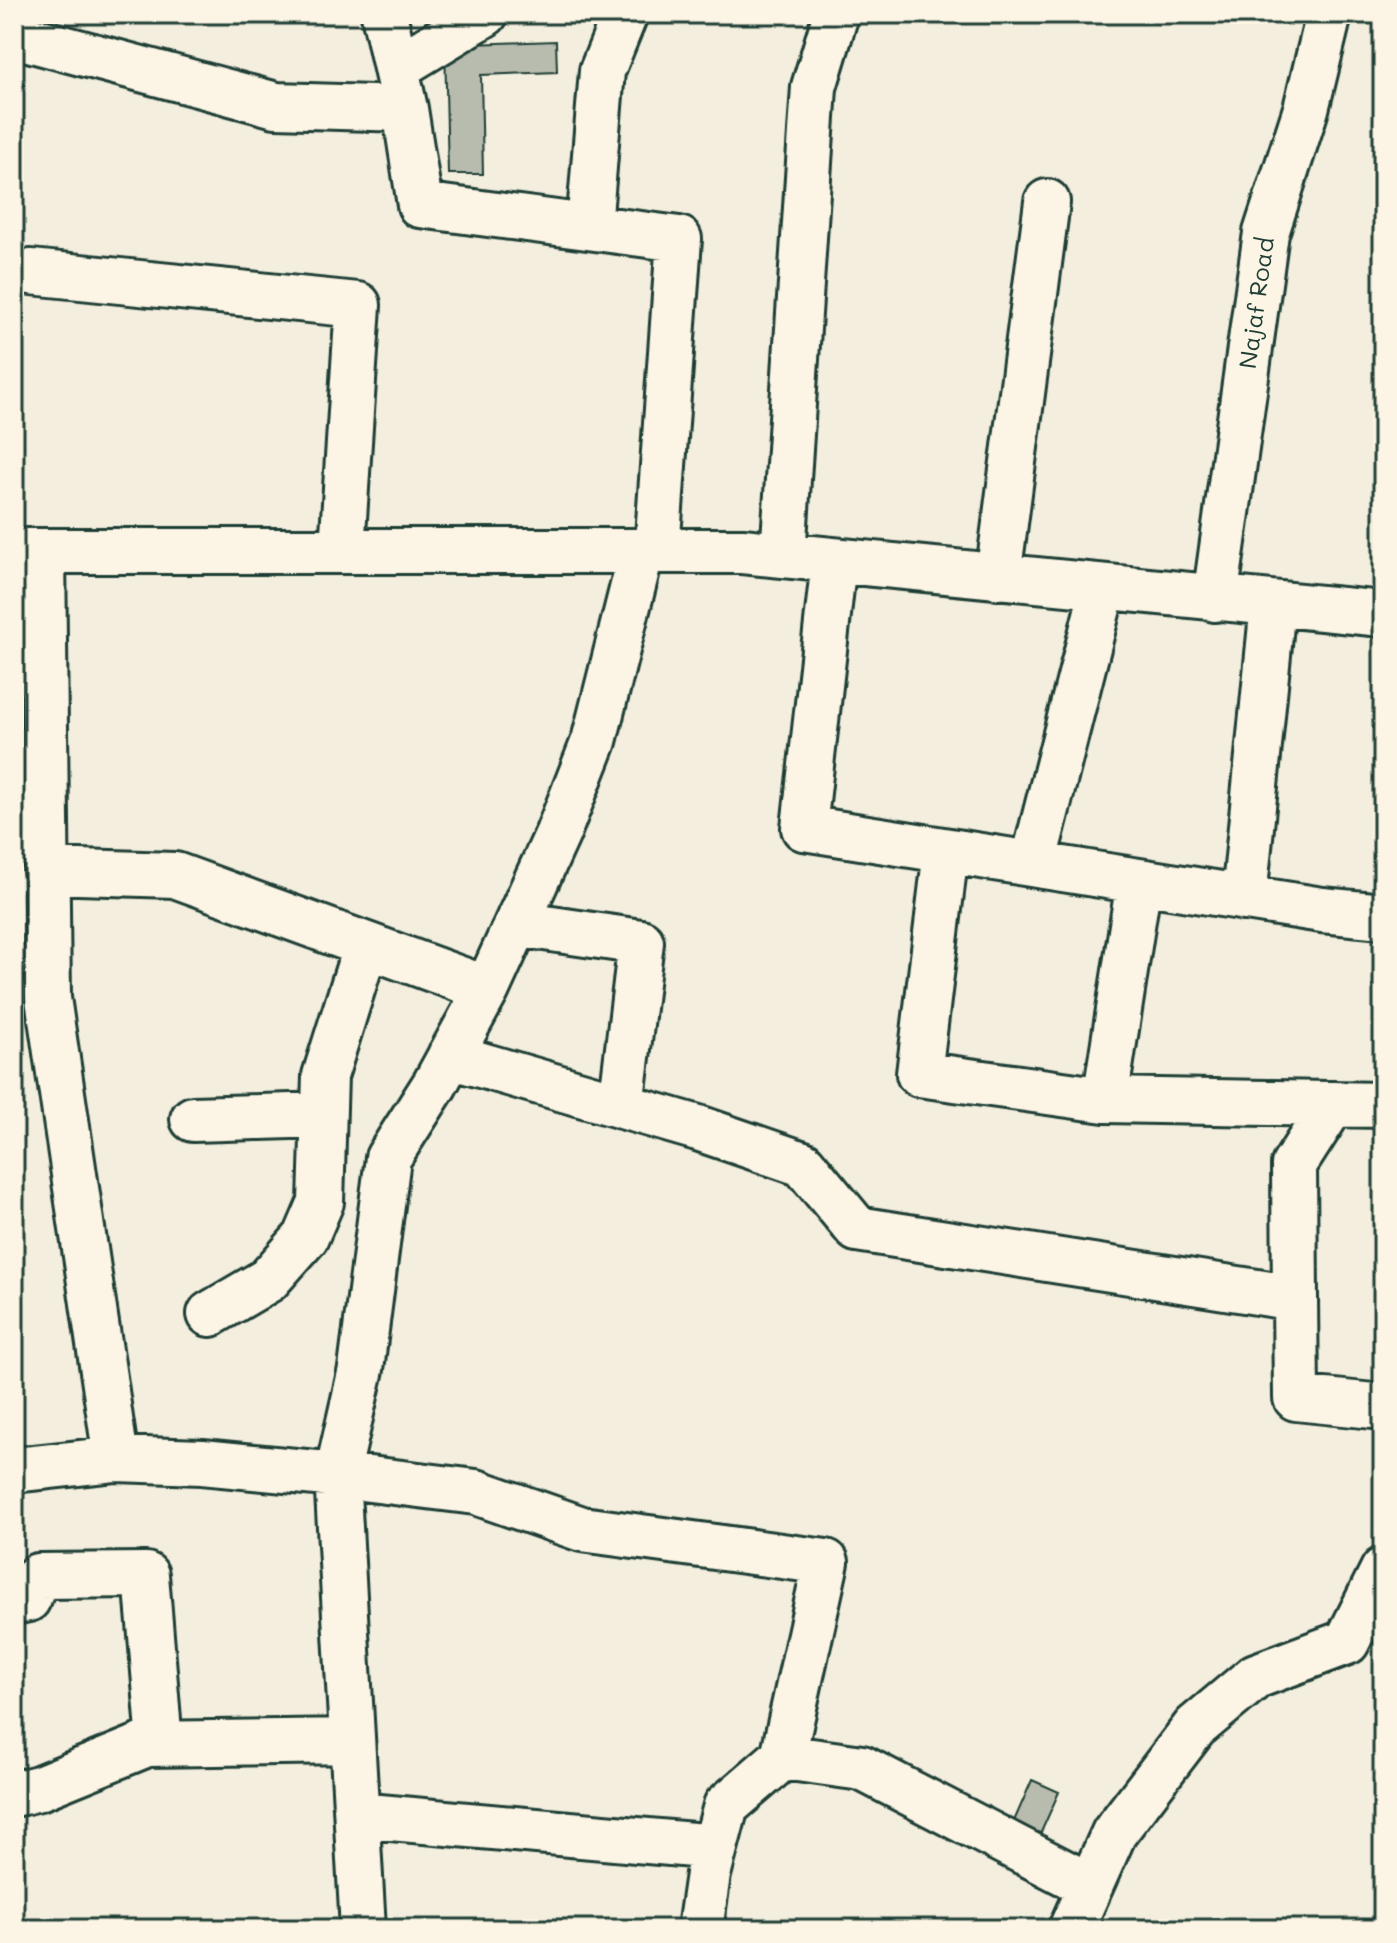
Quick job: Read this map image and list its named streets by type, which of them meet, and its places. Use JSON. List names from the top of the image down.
{
  "streets": {
    "street": ["Najaf Road"]
  }
}
